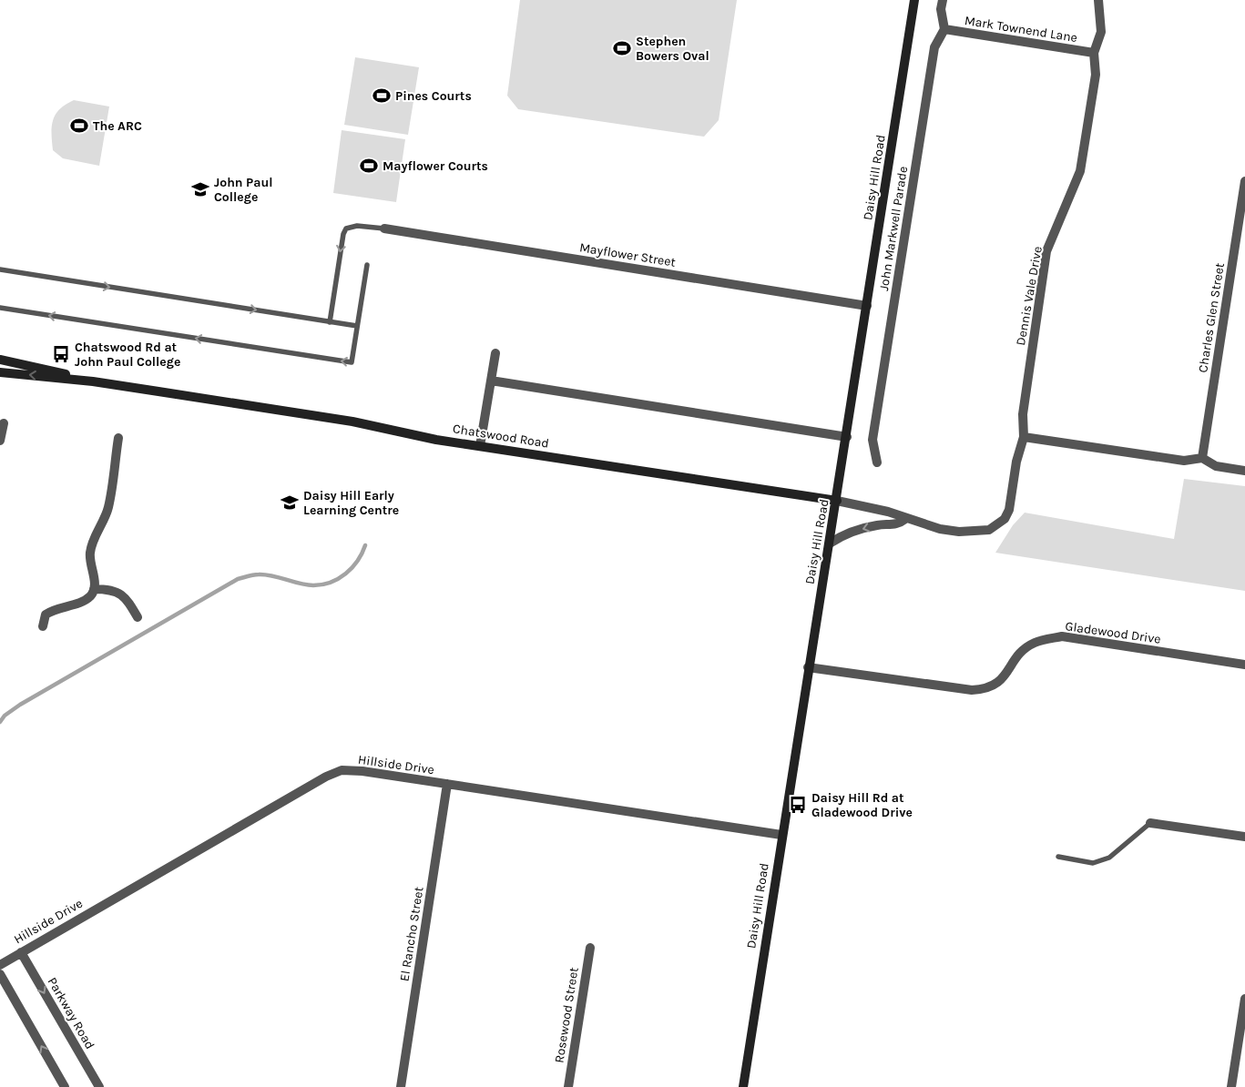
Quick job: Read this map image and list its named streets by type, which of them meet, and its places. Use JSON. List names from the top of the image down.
{
  "streets": {
    "main road": ["Daisy Hill Road", "Chatswood Road"],
    "street": [
      "Mark Townend Lane",
      "John Markwell Parade",
      "Mayflower Street",
      "Dennis Vale Drive",
      "Charles Glen Street",
      "Gladewood Drive",
      "Hillside Drive",
      "El Rancho Street",
      "Parkway Road",
      "Rosewood Street"
    ]
  },
  "crossings": [
    ["Mark Townend Lane", "John Markwell Parade"],
    ["Mark Townend Lane", "Dennis Vale Drive"],
    ["Daisy Hill Road", "Mayflower Street"],
    ["Daisy Hill Road", "Chatswood Road"],
    ["Daisy Hill Road", "Gladewood Drive"],
    ["Daisy Hill Road", "Hillside Drive"],
    ["Dennis Vale Drive", "Chatswood Road"],
    ["Hillside Drive", "El Rancho Street"],
    ["Hillside Drive", "Parkway Road"]
  ],
  "places": {
    "sports": [
      "Stephen Bowers Oval",
      "Pines Courts",
      "The ARC",
      "Mayflower Courts"
    ],
    "school or university": ["John Paul College", "Daisy Hill Early Learning Centre"],
    "bus stop": ["Chatswood Rd at John Paul College", "Daisy Hill Rd at Gladewood Drive"]
  }
}
